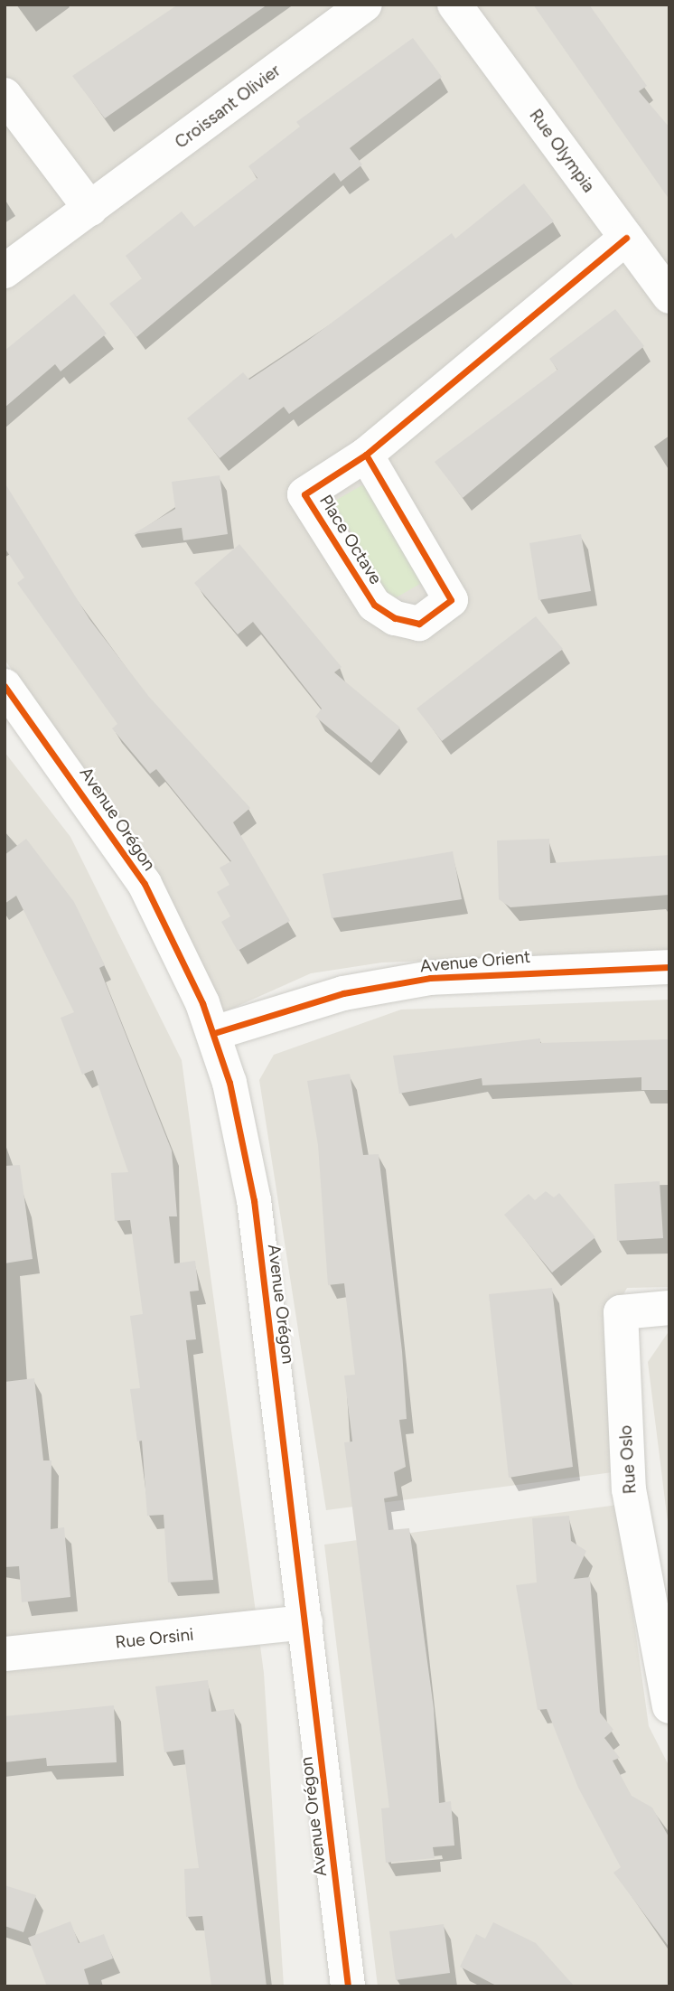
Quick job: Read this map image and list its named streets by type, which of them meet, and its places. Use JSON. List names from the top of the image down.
{
  "streets": {
    "street": [
      "Croissant Olivier",
      "Rue Olympia",
      "Place Octave",
      "Avenue Orégon",
      "Avenue Orient",
      "Rue Oslo",
      "Rue Orsini"
    ]
  },
  "crossings": [
    ["Rue Olympia", "Place Octave"],
    ["Avenue Orégon", "Avenue Orient"],
    ["Avenue Orégon", "Rue Orsini"]
  ]
}
